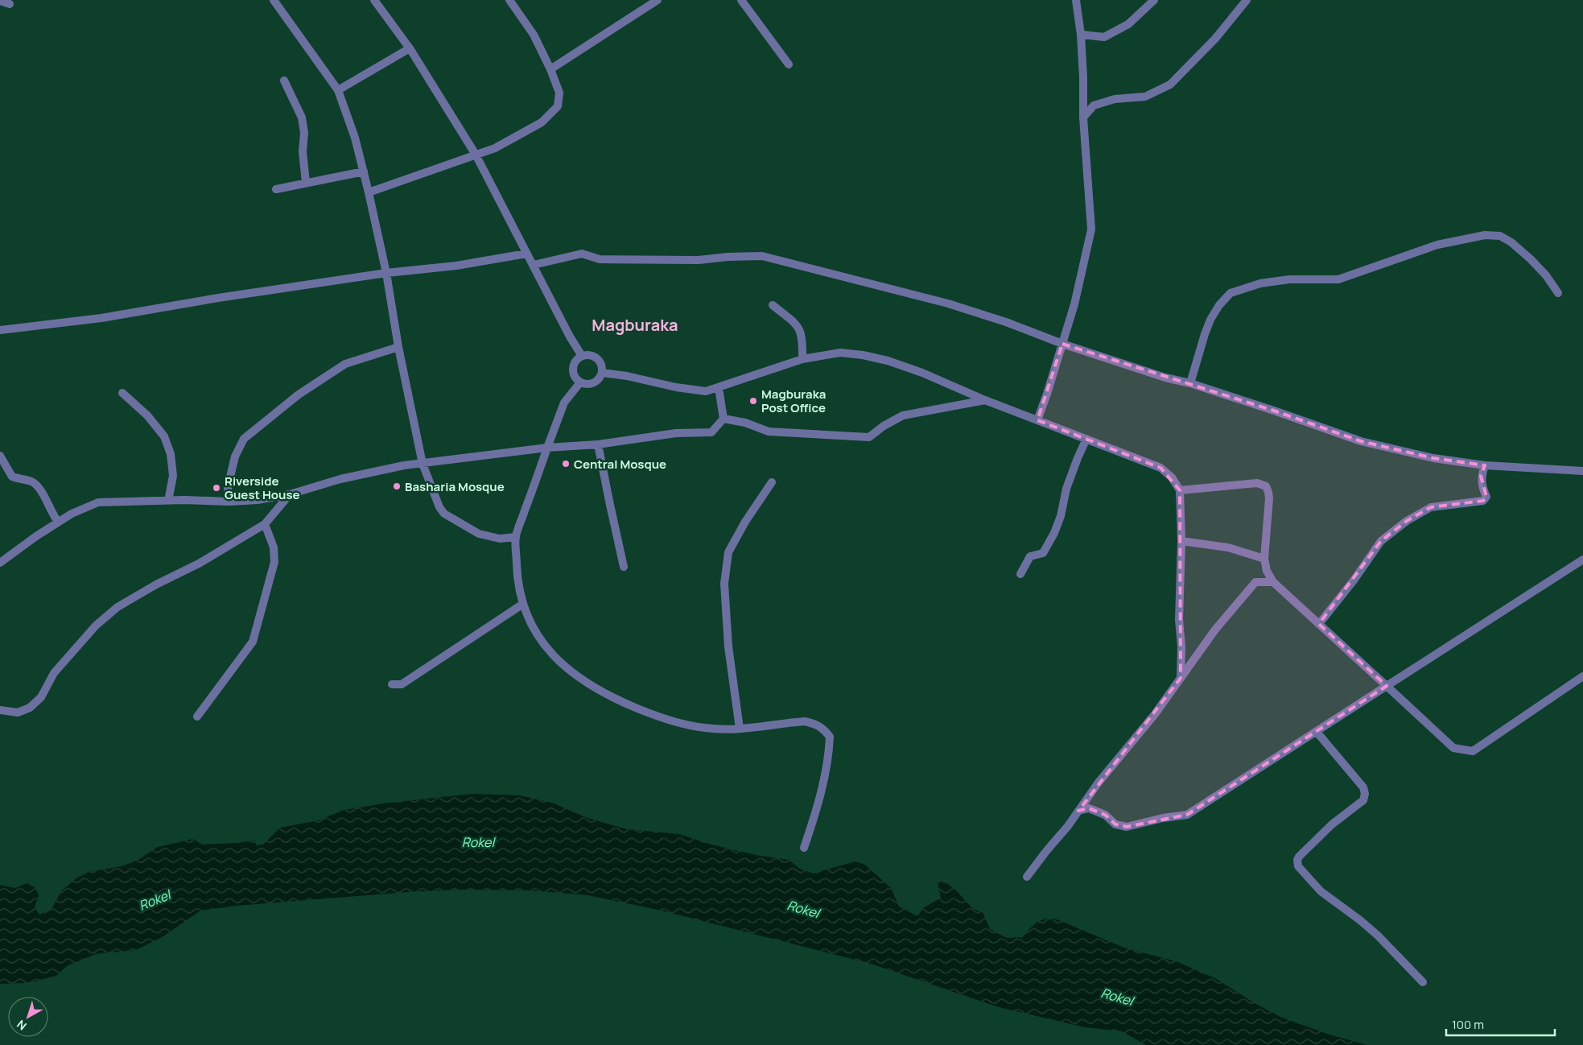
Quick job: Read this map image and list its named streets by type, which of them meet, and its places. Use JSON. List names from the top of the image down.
{
  "districts": ["Magburaka"],
  "water": ["Rokel"],
  "places": [
    "Magburaka Post Office",
    "Central Mosque",
    "Basharia Mosque",
    "Riverside Guest House"
  ],
  "scale_bar": "100 m",
  "north": "bottom left"
}
